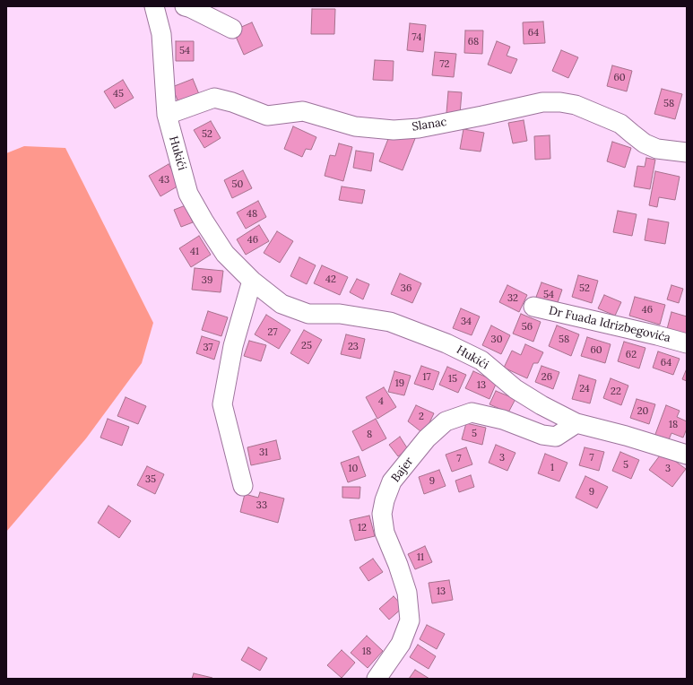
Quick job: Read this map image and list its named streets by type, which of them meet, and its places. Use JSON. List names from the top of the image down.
{
  "streets": {
    "street": [
      "Slanac",
      "Hukići",
      "Dr Fuada Idrizbegovića",
      "Bajer"
    ]
  },
  "crossings": [
    ["Slanac", "Hukići"],
    ["Hukići", "Bajer"]
  ],
  "house_numbers": [
    "64",
    "74",
    "68",
    "54",
    "72",
    "60",
    "45",
    "58",
    "52",
    "43",
    "50",
    "48",
    "46",
    "41",
    "42",
    "39",
    "36",
    "52",
    "54",
    "32",
    "46",
    "34",
    "56",
    "27",
    "30",
    "58",
    "25",
    "23",
    "37",
    "60",
    "62",
    "64",
    "17",
    "26",
    "15",
    "19",
    "13",
    "24",
    "22",
    "4",
    "20",
    "2",
    "18",
    "5",
    "8",
    "31",
    "3",
    "7",
    "7",
    "5",
    "1",
    "10",
    "3",
    "35",
    "9",
    "9",
    "33",
    "12",
    "11",
    "13",
    "18"
  ]
}
